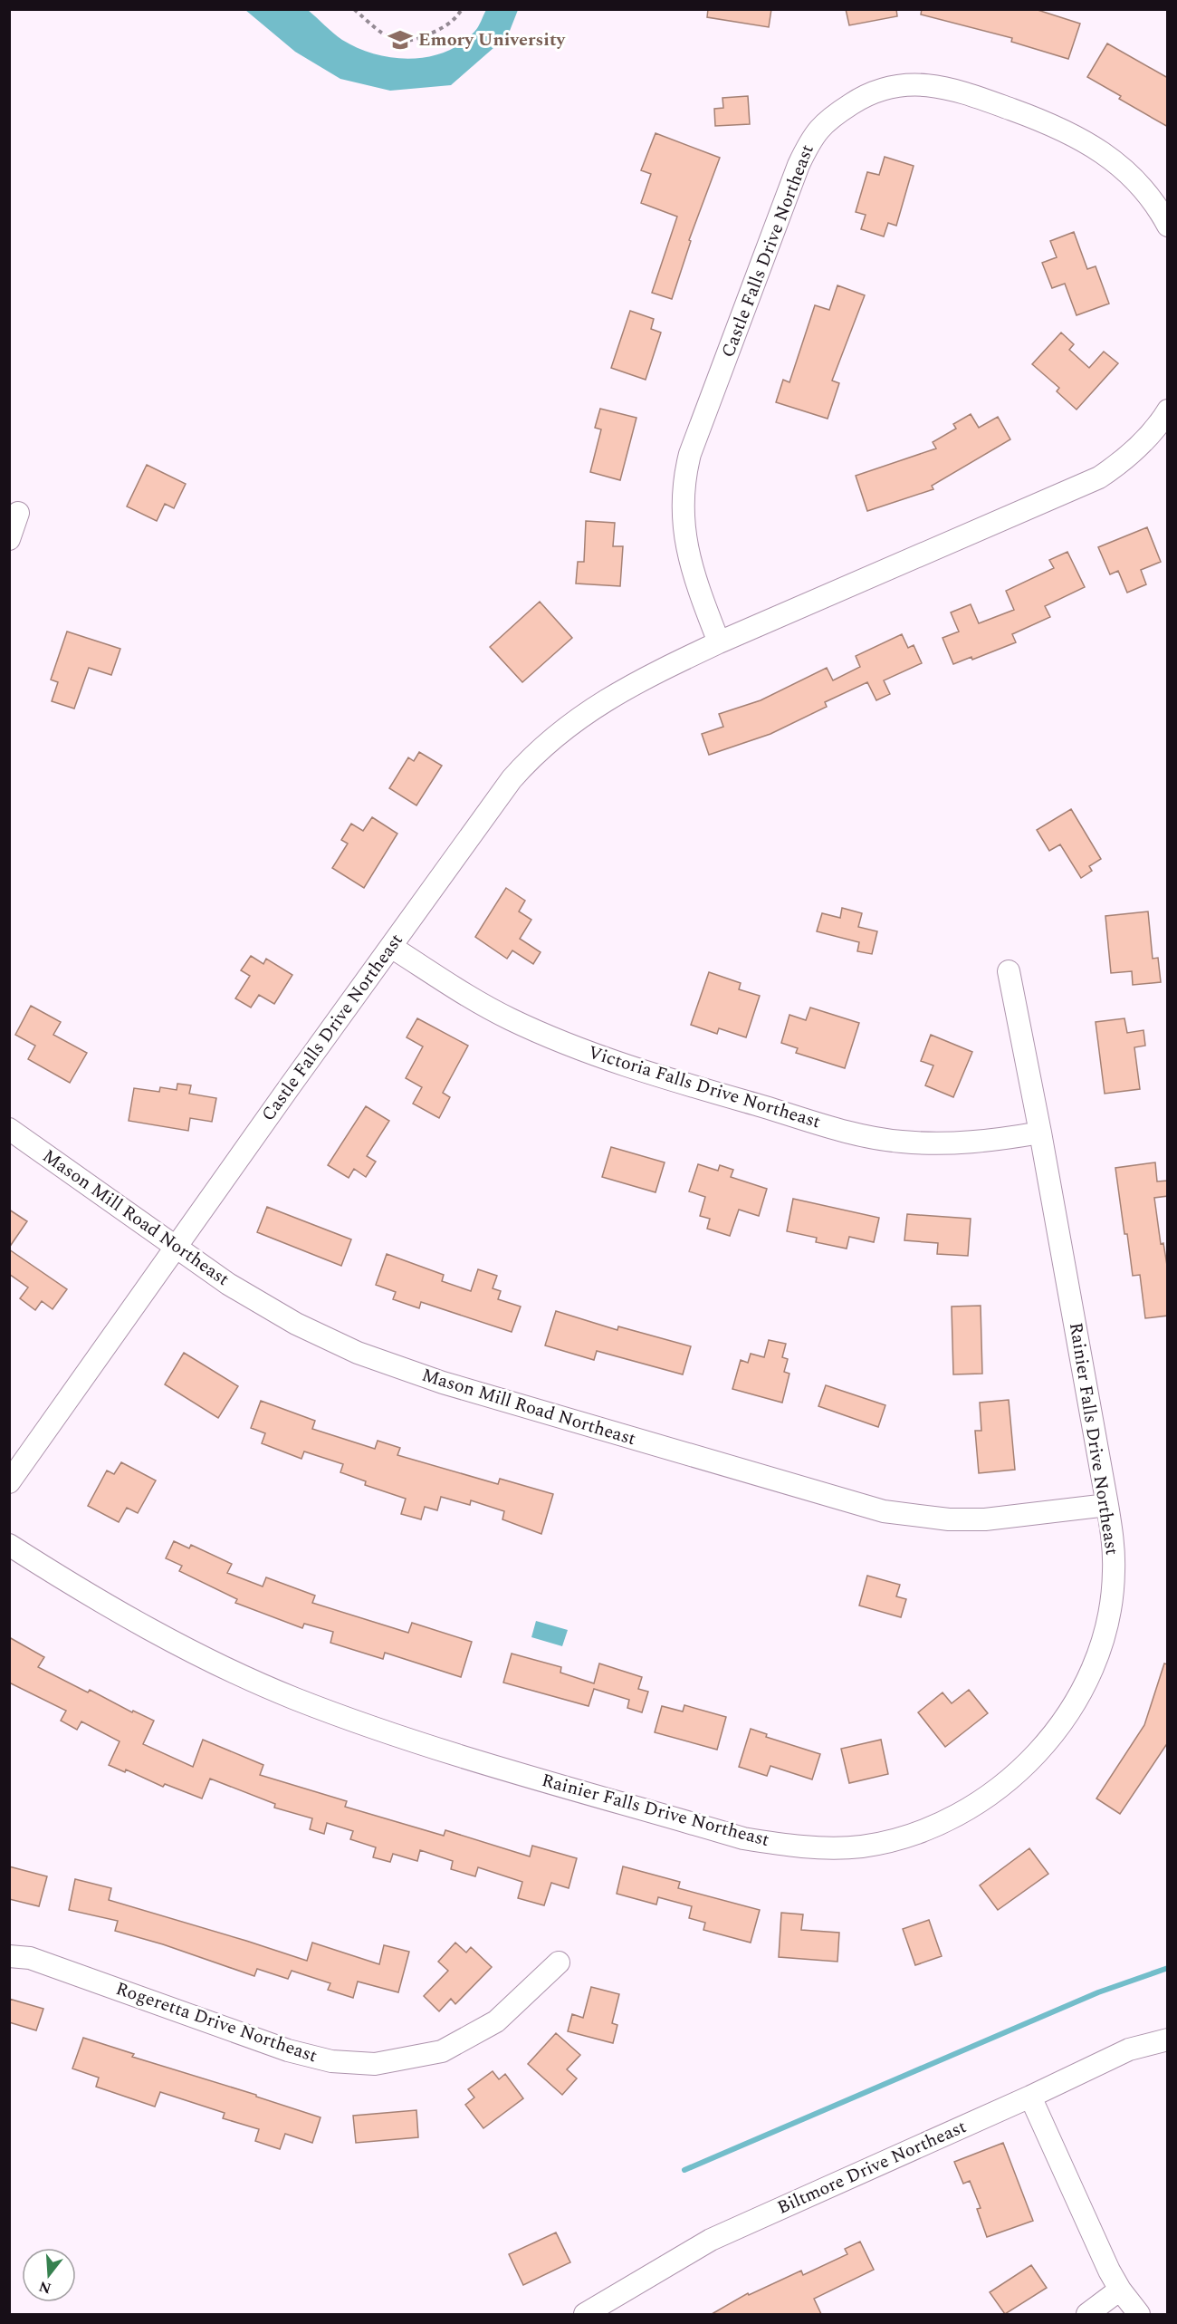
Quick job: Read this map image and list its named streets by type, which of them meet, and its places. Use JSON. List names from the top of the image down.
{
  "streets": {
    "street": [
      "Castle Falls Drive Northeast",
      "Victoria Falls Drive Northeast",
      "Mason Mill Road Northeast",
      "Rainier Falls Drive Northeast",
      "Rogeretta Drive Northeast",
      "Biltmore Drive Northeast"
    ]
  },
  "crossings": [
    ["Castle Falls Drive Northeast", "Victoria Falls Drive Northeast"],
    ["Castle Falls Drive Northeast", "Mason Mill Road Northeast"],
    ["Victoria Falls Drive Northeast", "Rainier Falls Drive Northeast"],
    ["Mason Mill Road Northeast", "Rainier Falls Drive Northeast"]
  ],
  "places": {
    "school or university": ["Emory University"]
  },
  "north": "bottom"
}
